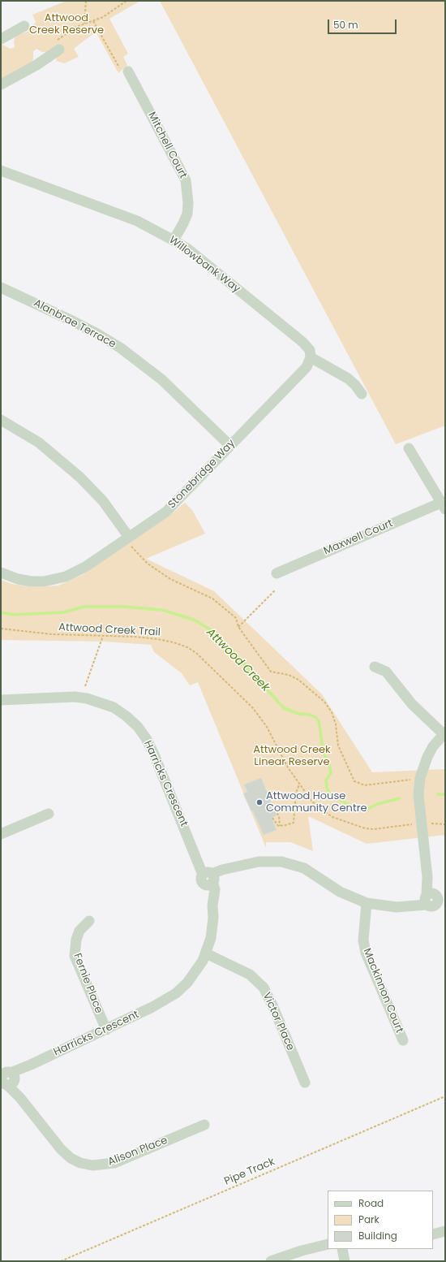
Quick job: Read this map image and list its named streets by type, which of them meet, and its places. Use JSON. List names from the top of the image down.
{
  "streets": {
    "street": [
      "Mitchell Court",
      "Willowbank Way",
      "Alanbrae Terrace",
      "Stonebridge Way",
      "Maxwell Court",
      "Harricks Crescent",
      "Fernie Place",
      "Mackinnon Court",
      "Victor Place",
      "Alison Place"
    ],
    "path": ["Attwood Creek Trail", "Pipe Track"]
  },
  "crossings": [
    ["Mitchell Court", "Willowbank Way"],
    ["Willowbank Way", "Stonebridge Way"],
    ["Alanbrae Terrace", "Stonebridge Way"],
    ["Harricks Crescent", "Fernie Place"],
    ["Harricks Crescent", "Victor Place"],
    ["Harricks Crescent", "Alison Place"]
  ],
  "water": ["Attwood Creek"],
  "parks": ["Attwood Creek Reserve", "Attwood Creek Linear Reserve"],
  "places": ["Attwood House Community Centre"],
  "legend": ["Road", "Park", "Building"],
  "scale_bar": "50 m"
}
